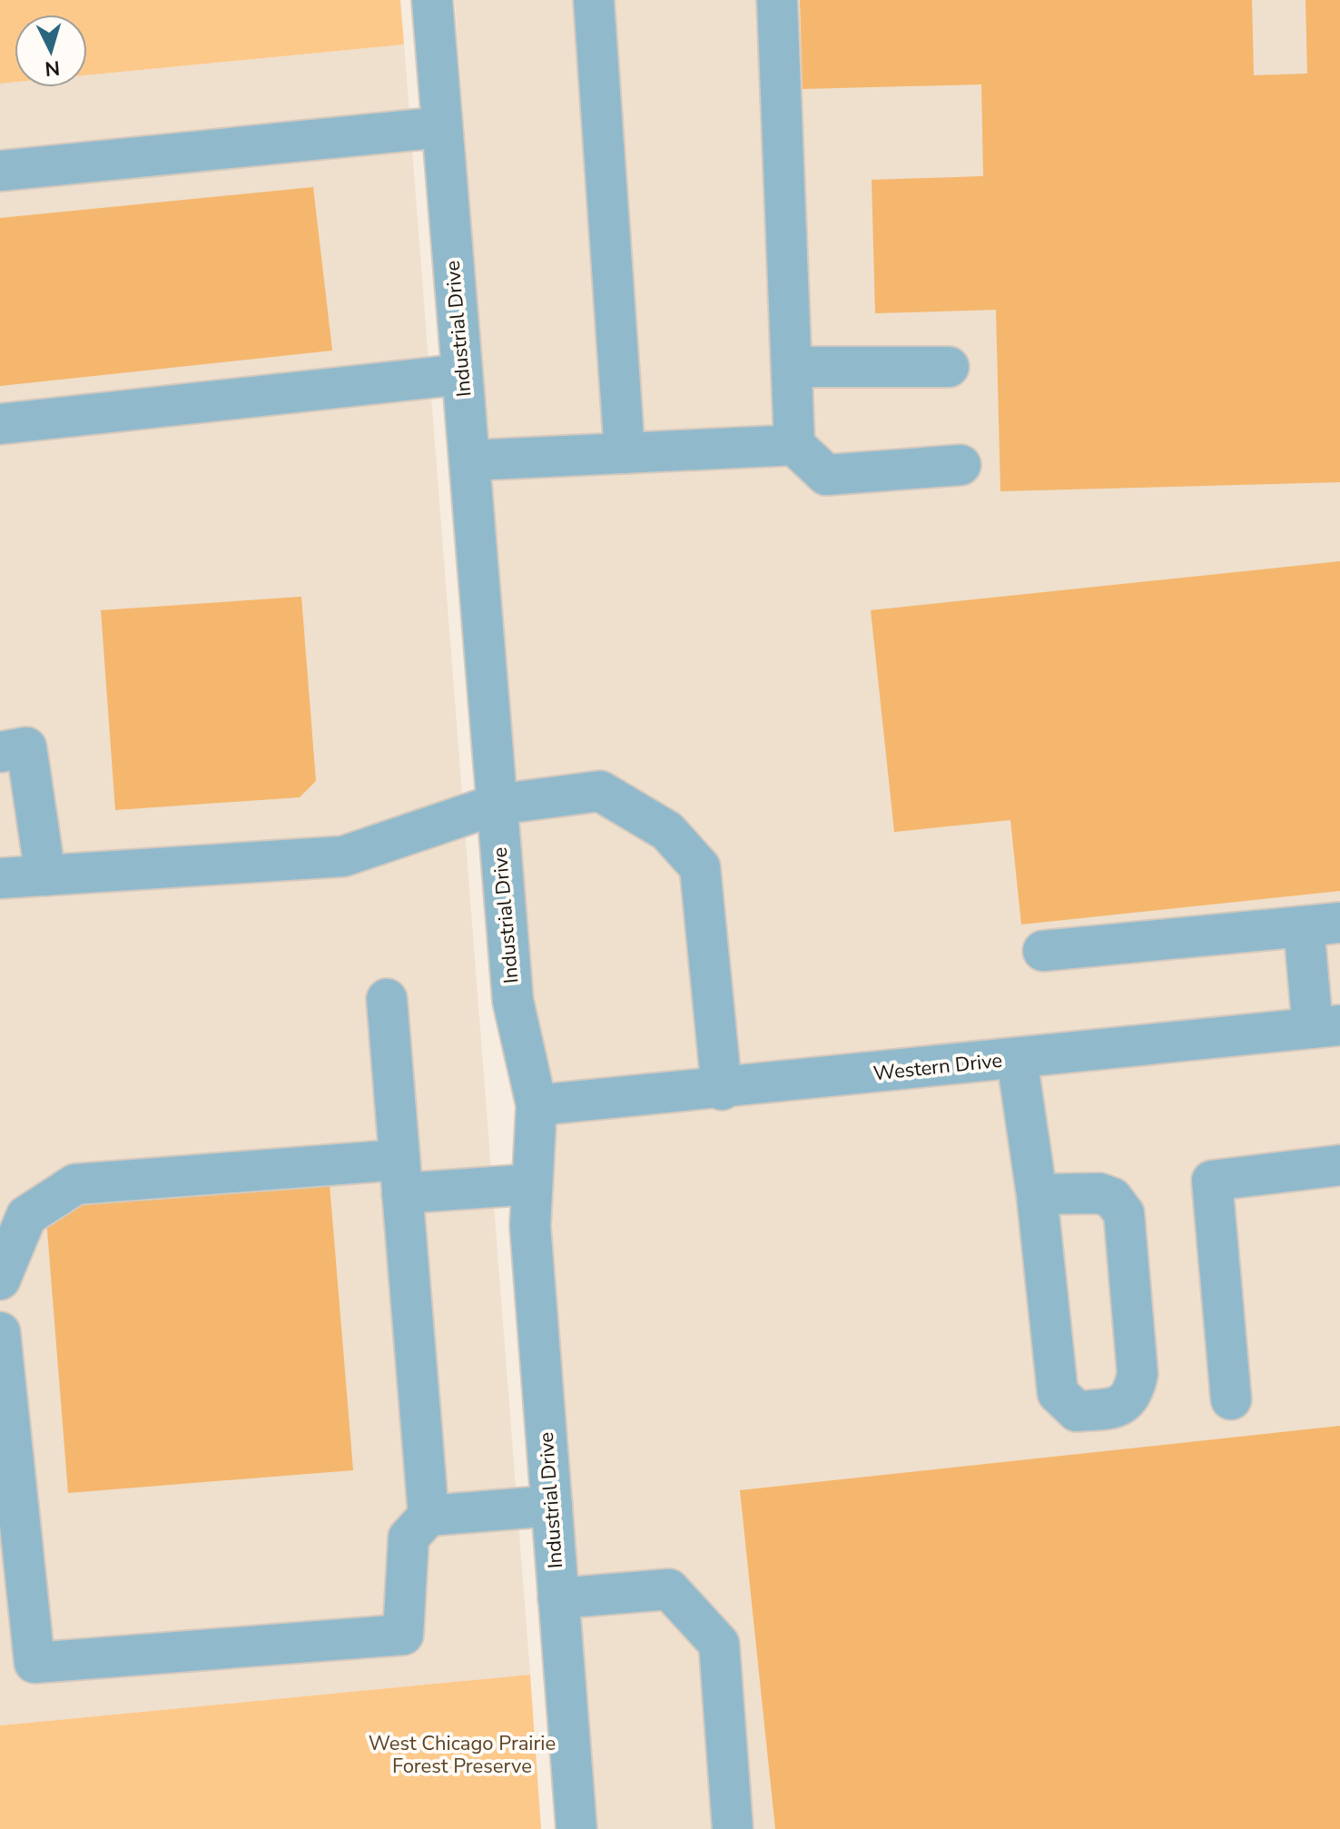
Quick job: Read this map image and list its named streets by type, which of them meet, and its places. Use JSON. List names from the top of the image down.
{
  "streets": {
    "street": ["Industrial Drive", "Western Drive"]
  },
  "crossings": [
    ["Industrial Drive", "Western Drive"]
  ],
  "parks": ["West Chicago Prairie Forest Preserve"],
  "north": "bottom"
}
